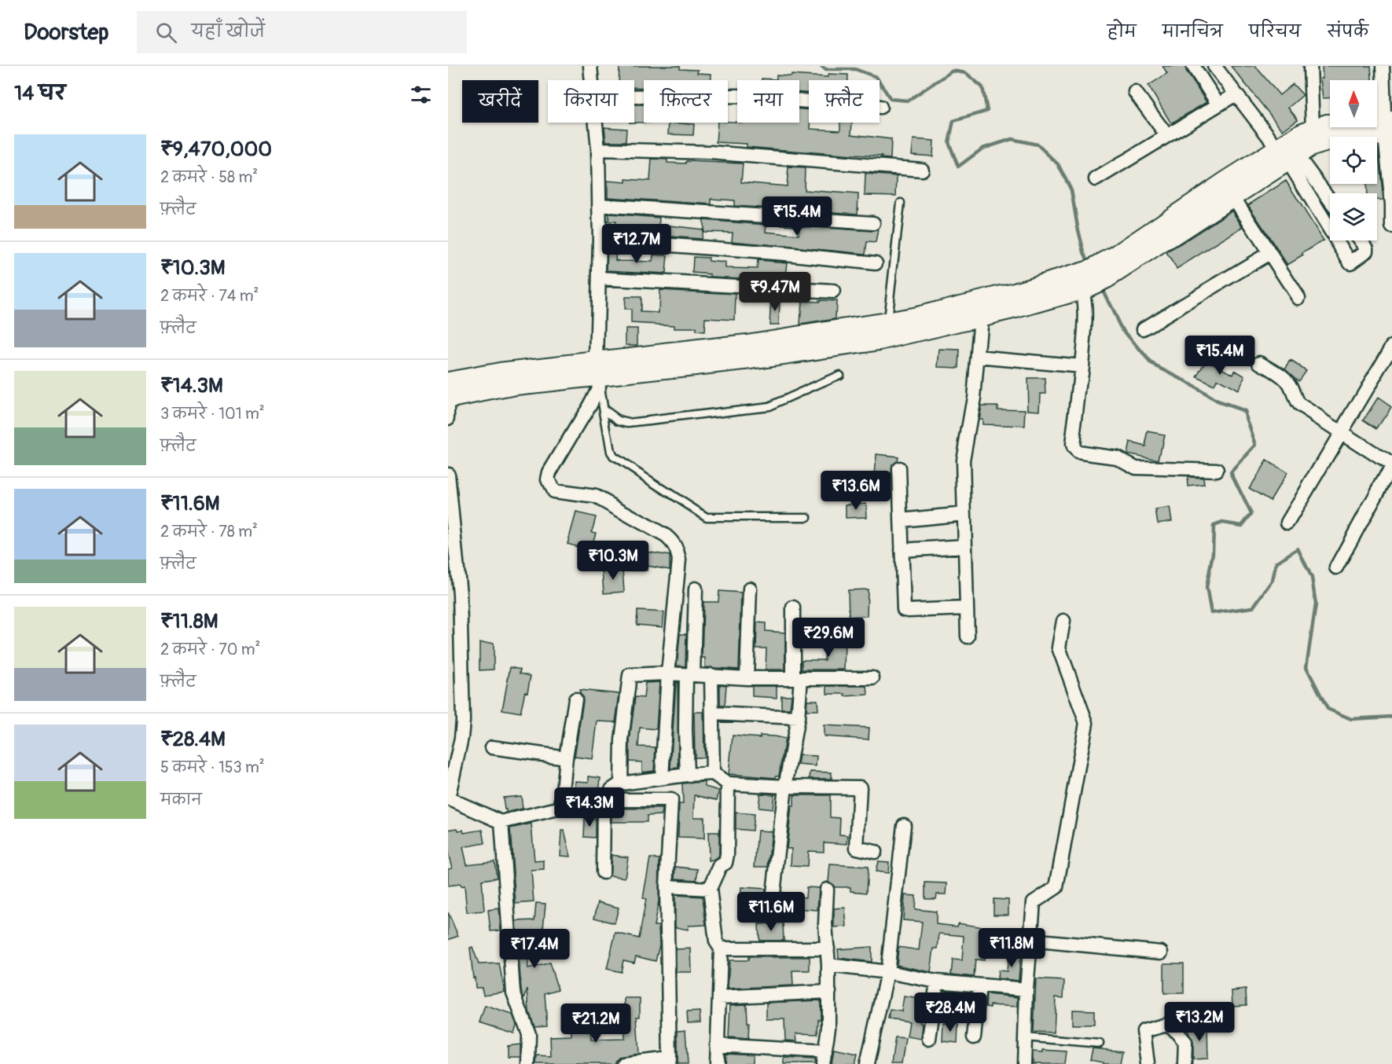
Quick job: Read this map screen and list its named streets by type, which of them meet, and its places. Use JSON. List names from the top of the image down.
{
  "north": "top",
  "page": {
    "header": "Doorstep",
    "search": "यहाँ खोजें",
    "nav": [
      "होम",
      "मानचित्र",
      "परिचय",
      "संपर्क"
    ],
    "heading": "14 घर",
    "chip": [
      "खरीदें",
      "किराया",
      "फ़िल्टर",
      "नया",
      "फ़्लैट"
    ],
    "list": [
      {
        "name": "₹9,470,000",
        "note": "2 कमरे · 58 m² · फ़्लैट"
      },
      {
        "name": "₹10.3M",
        "note": "2 कमरे · 74 m² · फ़्लैट"
      },
      {
        "name": "₹14.3M",
        "note": "3 कमरे · 101 m² · फ़्लैट"
      },
      {
        "name": "₹11.6M",
        "note": "2 कमरे · 78 m² · फ़्लैट"
      },
      {
        "name": "₹11.8M",
        "note": "2 कमरे · 70 m² · फ़्लैट"
      },
      {
        "name": "₹28.4M",
        "note": "5 कमरे · 153 m² · मकान"
      }
    ],
    "price": [
      "₹15.4M",
      "₹12.7M",
      "₹9.47M",
      "₹15.4M",
      "₹13.6M",
      "₹10.3M",
      "₹29.6M",
      "₹14.3M",
      "₹11.6M",
      "₹11.8M",
      "₹17.4M",
      "₹28.4M",
      "₹13.2M",
      "₹21.2M"
    ]
  }
}
